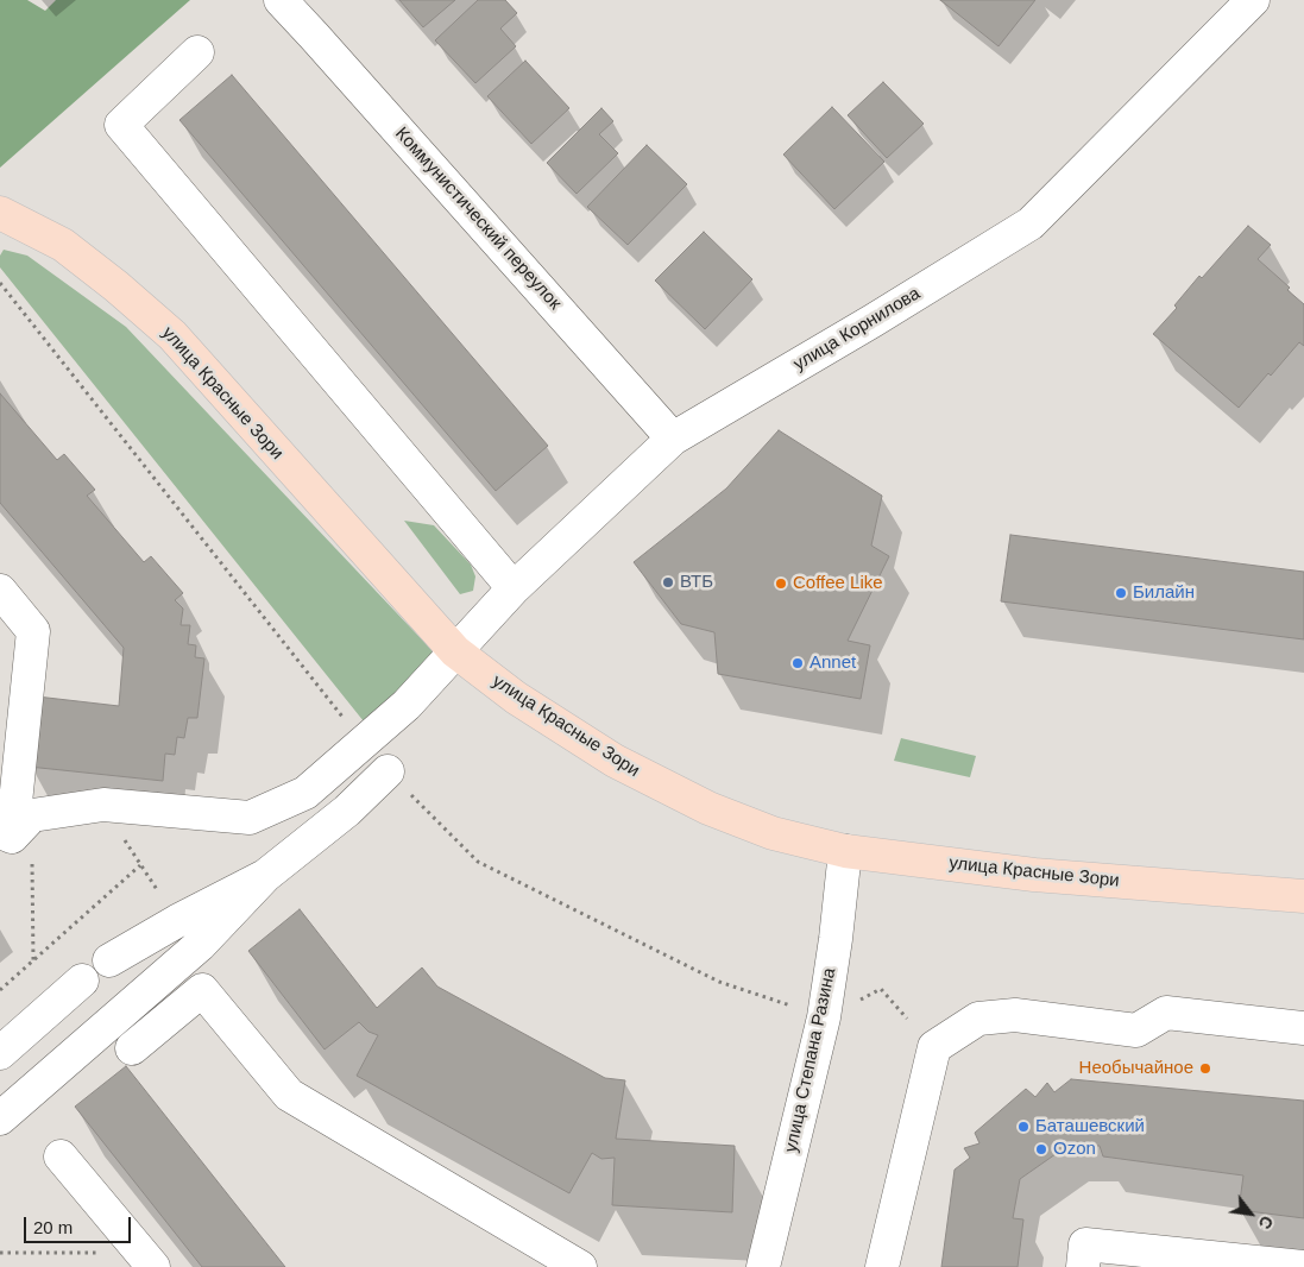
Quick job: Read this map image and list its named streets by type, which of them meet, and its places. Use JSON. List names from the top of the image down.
{
  "streets": {
    "main road": ["улица Красные Зори"],
    "street": ["Коммунистический переулок", "улица Корнилова", "улица Степана Разина"]
  },
  "crossings": [
    ["Коммунистический переулок", "улица Корнилова"],
    ["улица Корнилова", "улица Красные Зори"],
    ["улица Красные Зори", "улица Степана Разина"]
  ],
  "places": [
    "ВТБ",
    "Coffee Like",
    "Билайн",
    "Annet",
    "Необычайное",
    "Баташевский",
    "Ozon"
  ],
  "scale_bar": "20 m",
  "north": "bottom right"
}
